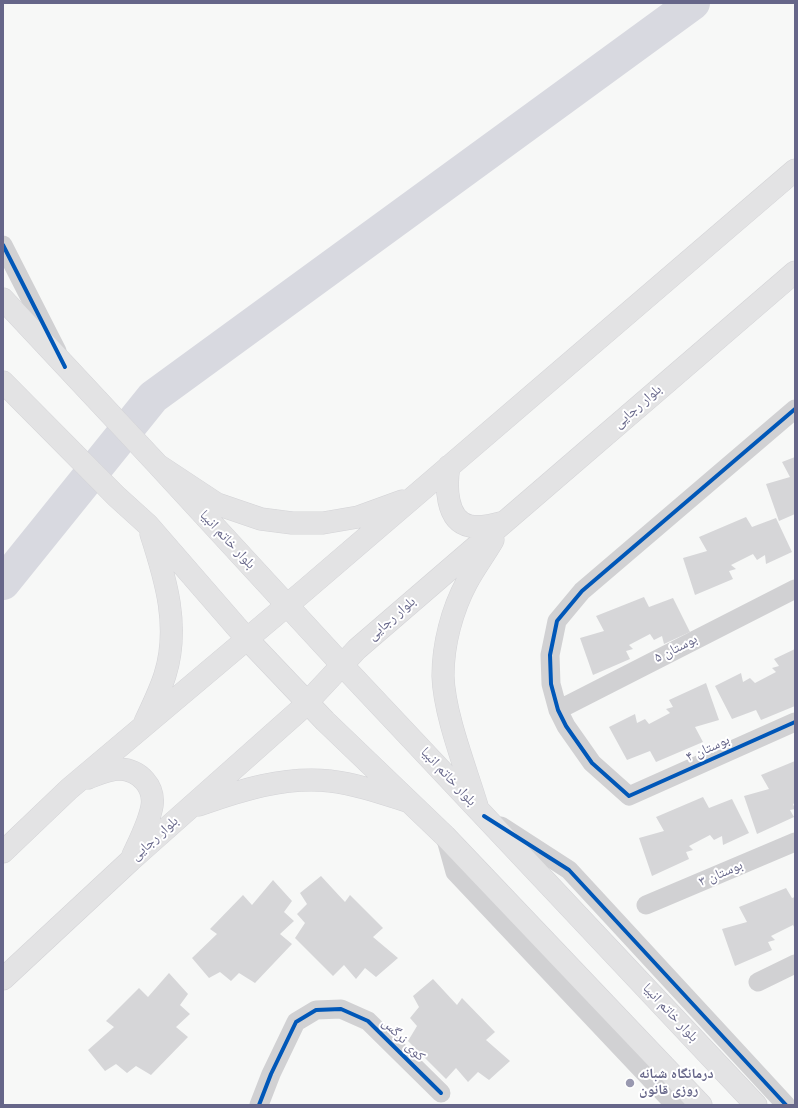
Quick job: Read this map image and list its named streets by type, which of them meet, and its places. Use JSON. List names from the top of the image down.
{
  "streets": {
    "main road": ["بلوار رجایی", "بلوار خاتم انبیا"],
    "street": [
      "بوستان ۵",
      "بوستان ۴",
      "بوستان ۳",
      "کوی نرگس"
    ]
  },
  "crossings": [
    ["بلوار رجایی", "بلوار خاتم انبیا"],
    ["بوستان ۵", "بوستان ۴"]
  ],
  "places": ["درمانگاه شبانه روزی قانون"]
}
